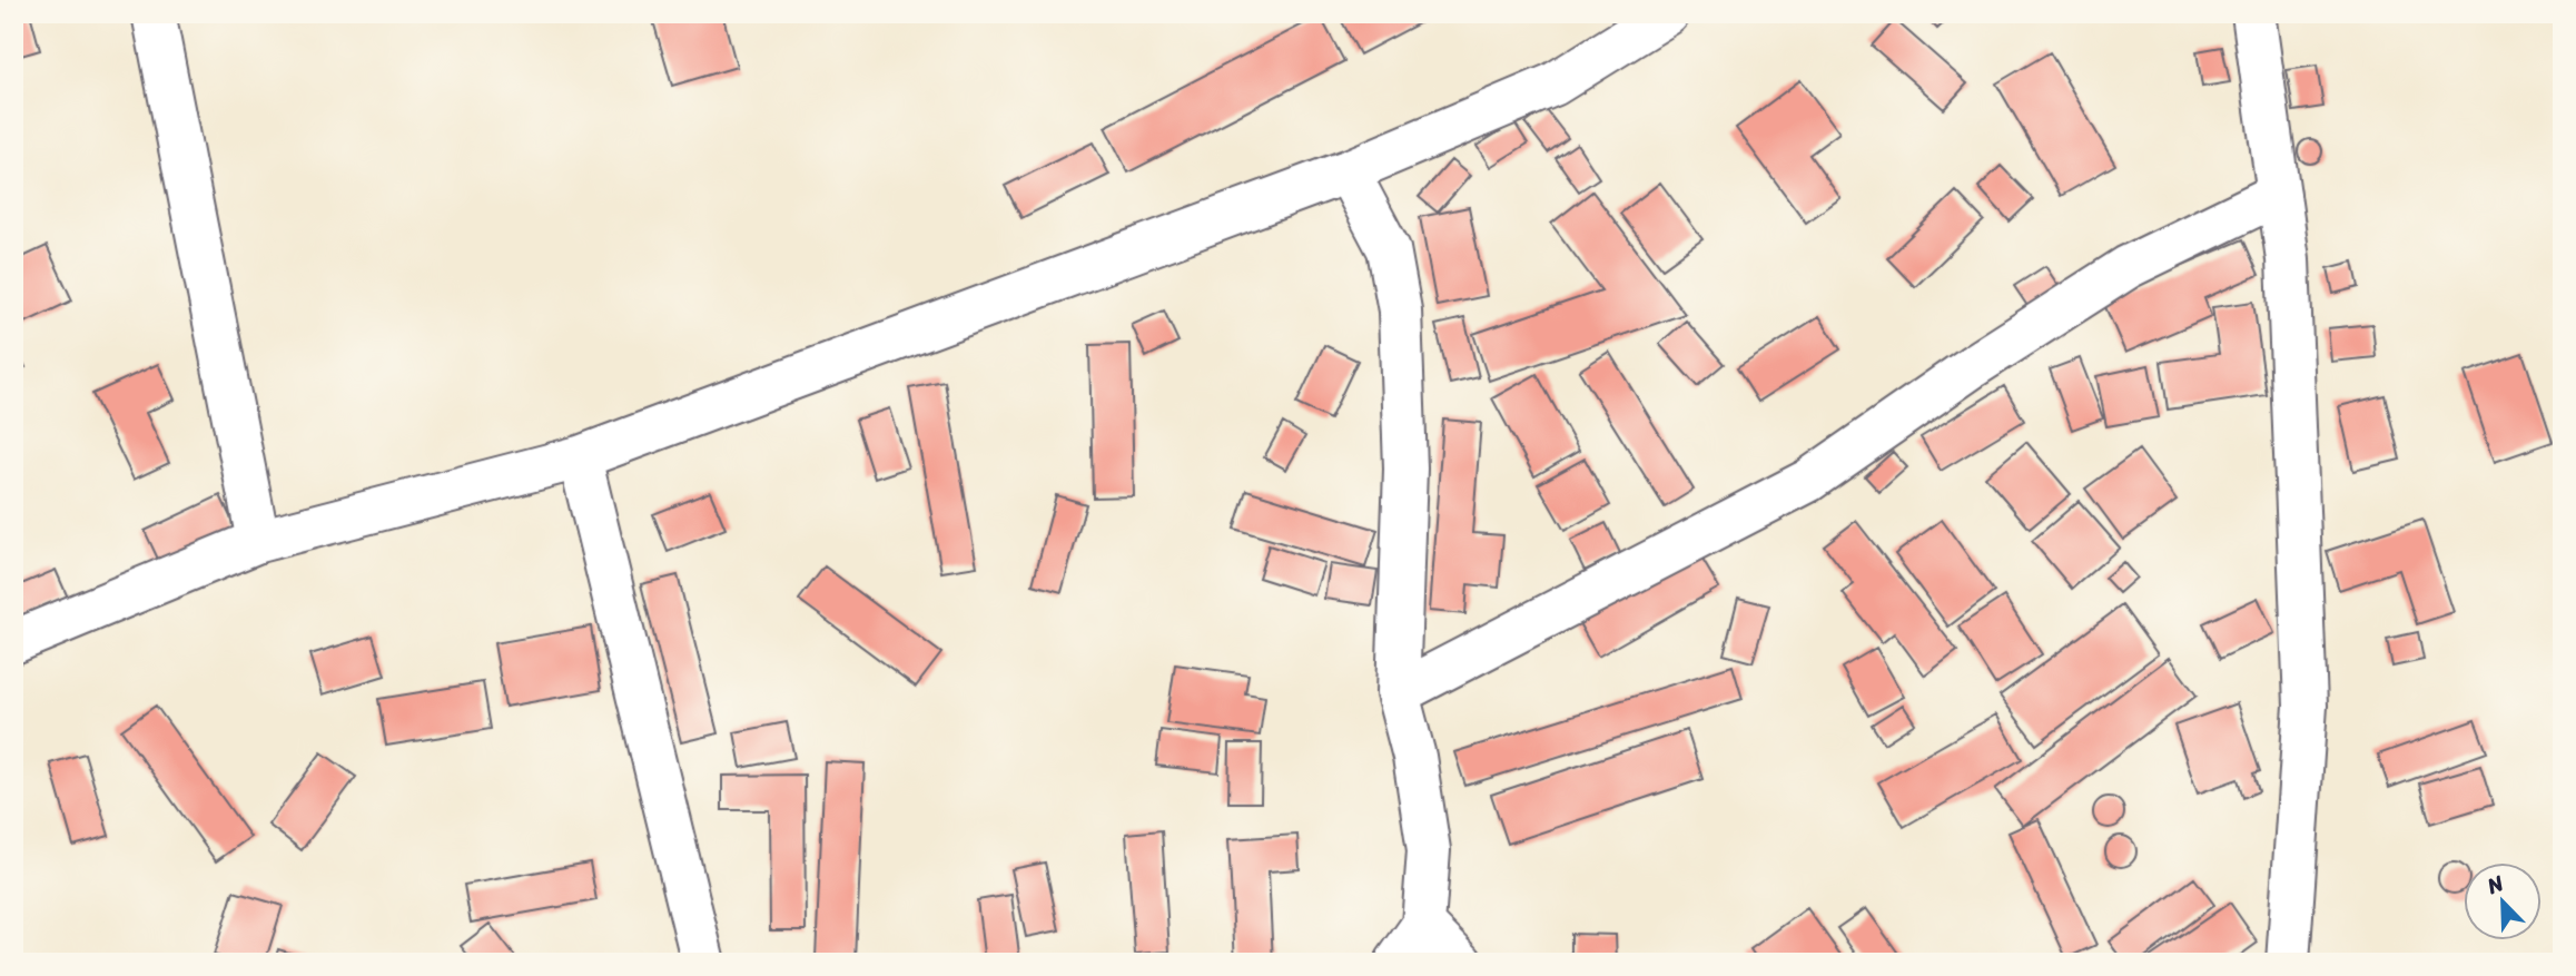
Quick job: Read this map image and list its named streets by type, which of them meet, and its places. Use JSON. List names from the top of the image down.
{
  "north": "top left"
}
